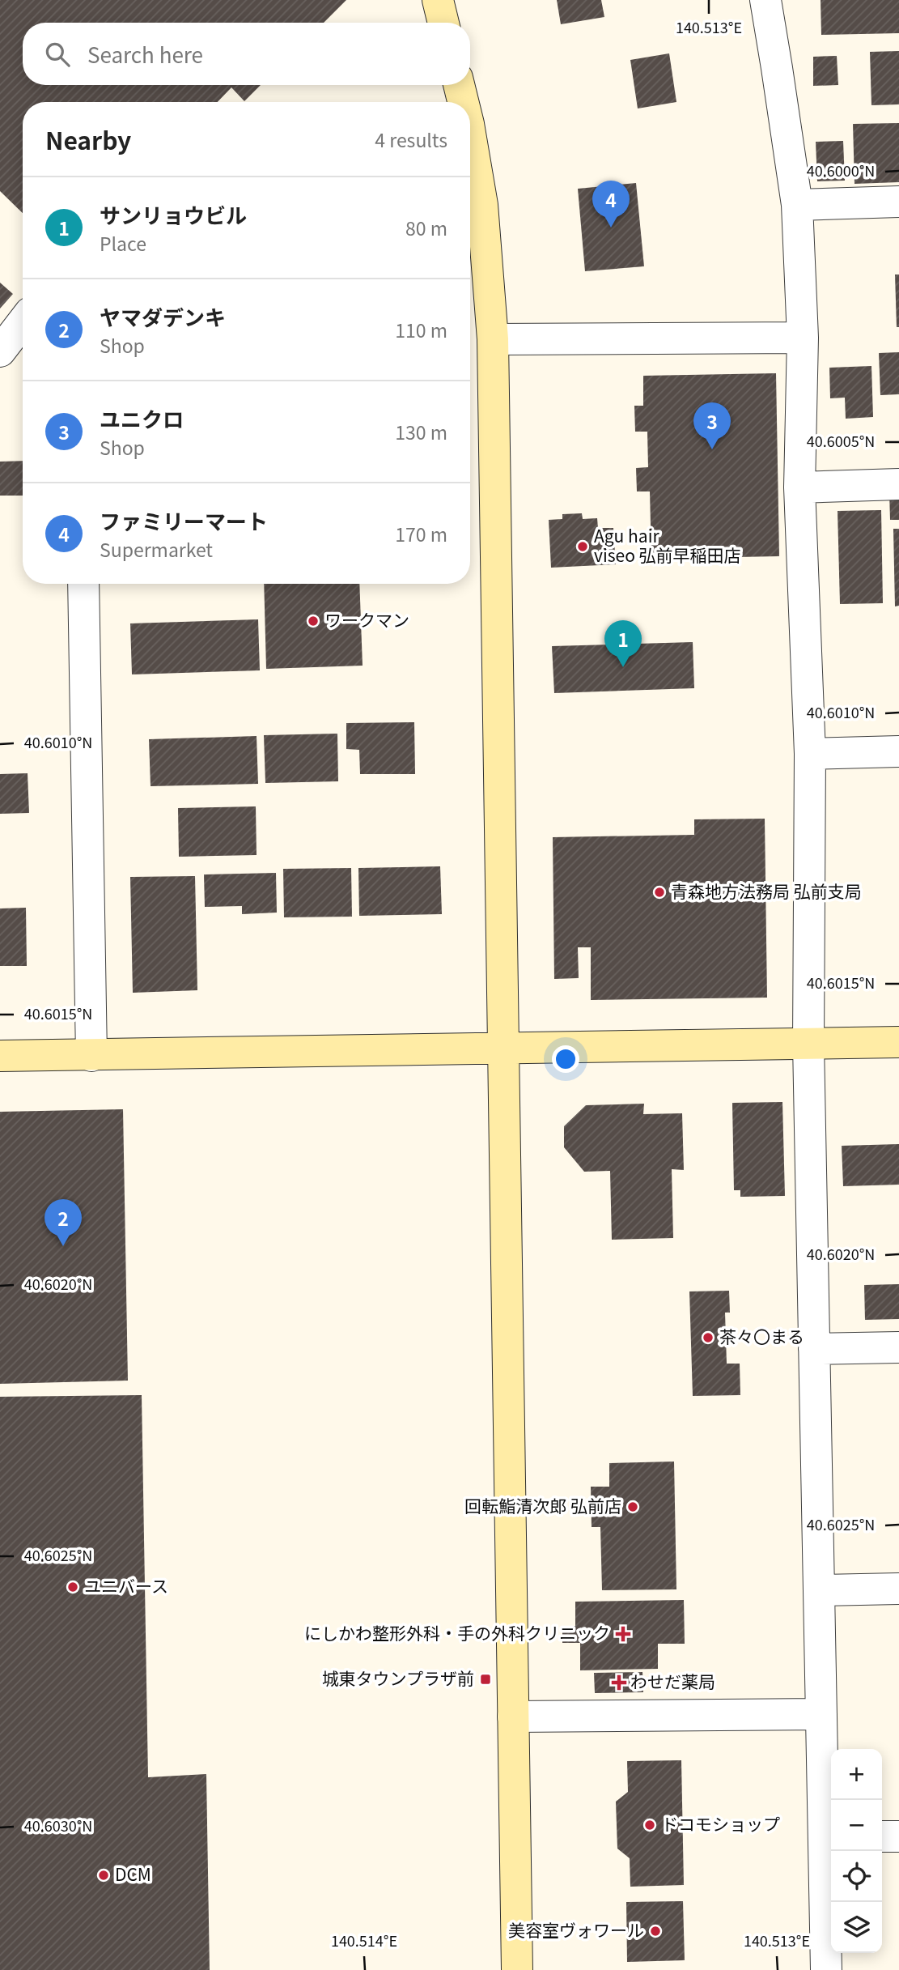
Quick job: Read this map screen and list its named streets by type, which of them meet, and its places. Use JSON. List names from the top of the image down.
{
  "places": {
    "other": [
      "Agu hair viseo 弘前早稲田店",
      "ワークマン",
      "青森地方法務局 弘前支局",
      "茶々〇まる",
      "回転鮨清次郎 弘前店",
      "ユニバース",
      "ドコモショップ",
      "DCM",
      "美容室ヴォワール"
    ],
    "health": ["にしかわ整形外科・手の外科クリニック", "わせだ薬局"],
    "transit": ["城東タウンプラザ前"]
  },
  "page": {
    "search": "Search here",
    "heading": ["Nearby", "4 results"],
    "list": [
      {
        "mark": "1",
        "name": "サンリョウビル",
        "note": "Place",
        "value": "80 m"
      },
      {
        "mark": "2",
        "name": "ヤマダデンキ",
        "note": "Shop",
        "value": "110 m"
      },
      {
        "mark": "3",
        "name": "ユニクロ",
        "note": "Shop",
        "value": "130 m"
      },
      {
        "mark": "4",
        "name": "ファミリーマート",
        "note": "Supermarket",
        "value": "170 m"
      }
    ],
    "pins": [
      "4",
      "3",
      "1",
      "2"
    ],
    "map_buttons": ["+", "−"]
  },
  "coordinates": [
    "140.513°E",
    "40.6000°N",
    "40.6005°N",
    "40.6010°N",
    "40.6015°N",
    "40.6020°N",
    "40.6025°N",
    "40.6030°N",
    "140.514°E"
  ]
}
